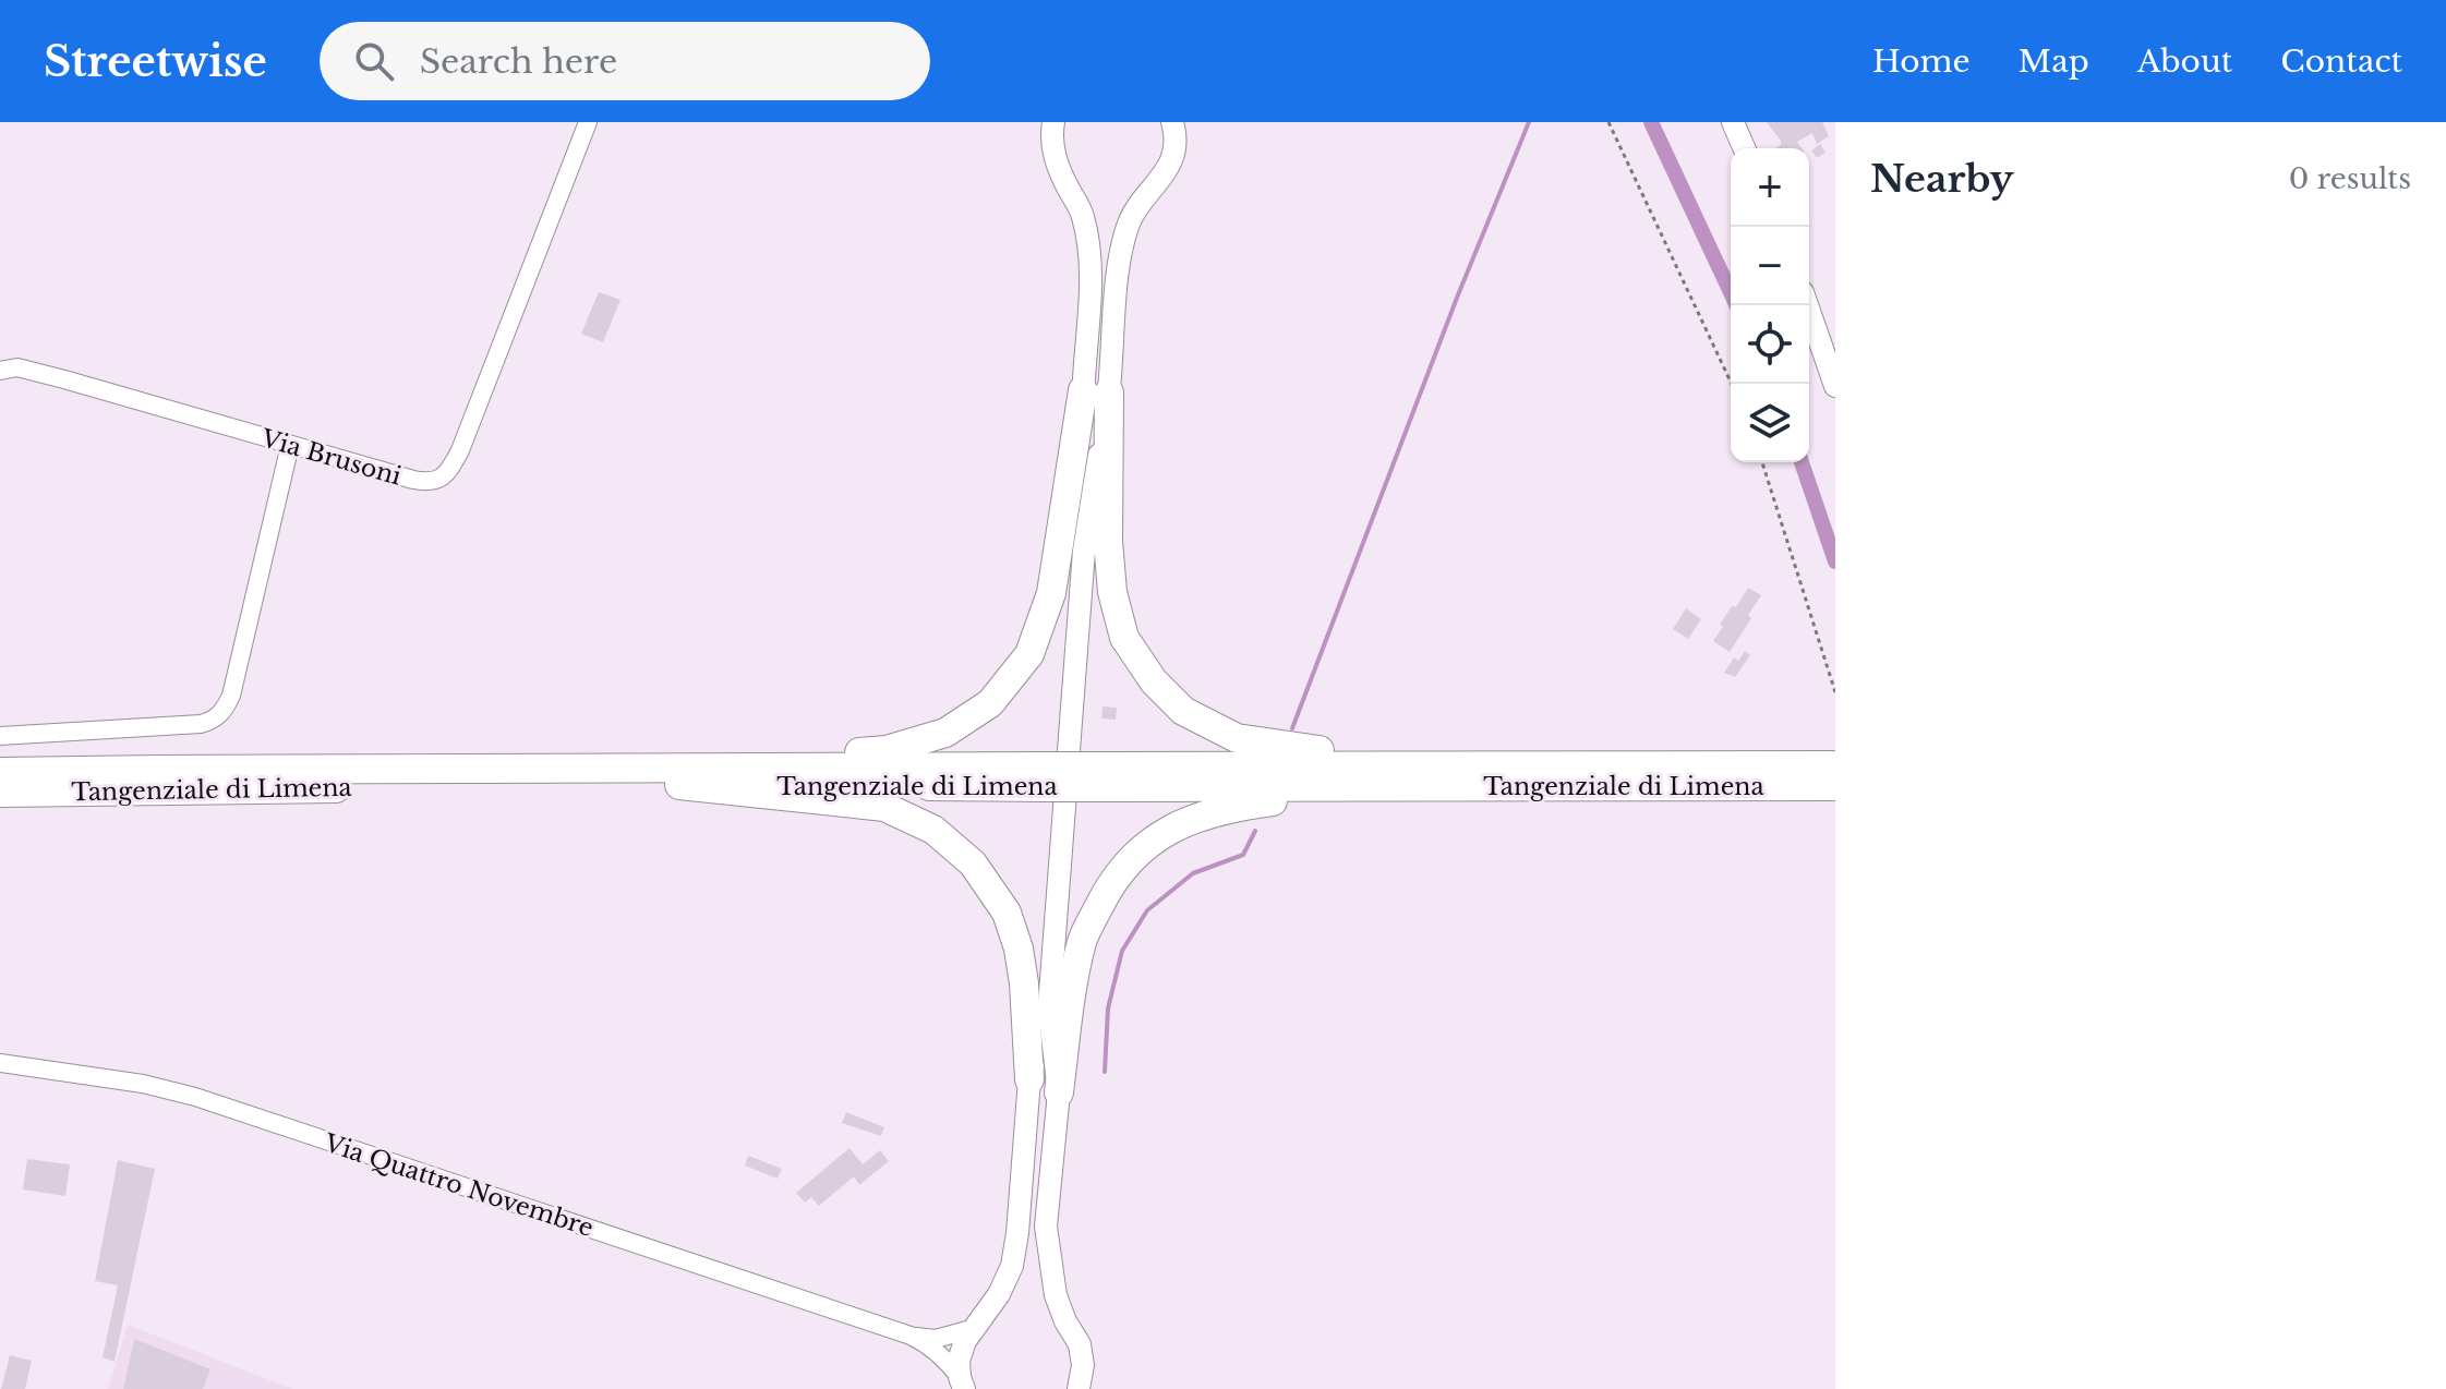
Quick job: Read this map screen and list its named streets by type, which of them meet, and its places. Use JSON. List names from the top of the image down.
{
  "streets": {
    "highway": ["Tangenziale di Limena"],
    "street": ["Via Brusoni", "Via Quattro Novembre"]
  },
  "page": {
    "header": "Streetwise",
    "search": "Search here",
    "nav": [
      "Home",
      "Map",
      "About",
      "Contact"
    ],
    "heading": ["Nearby", "0 results"],
    "map_buttons": ["+", "−"]
  }
}
